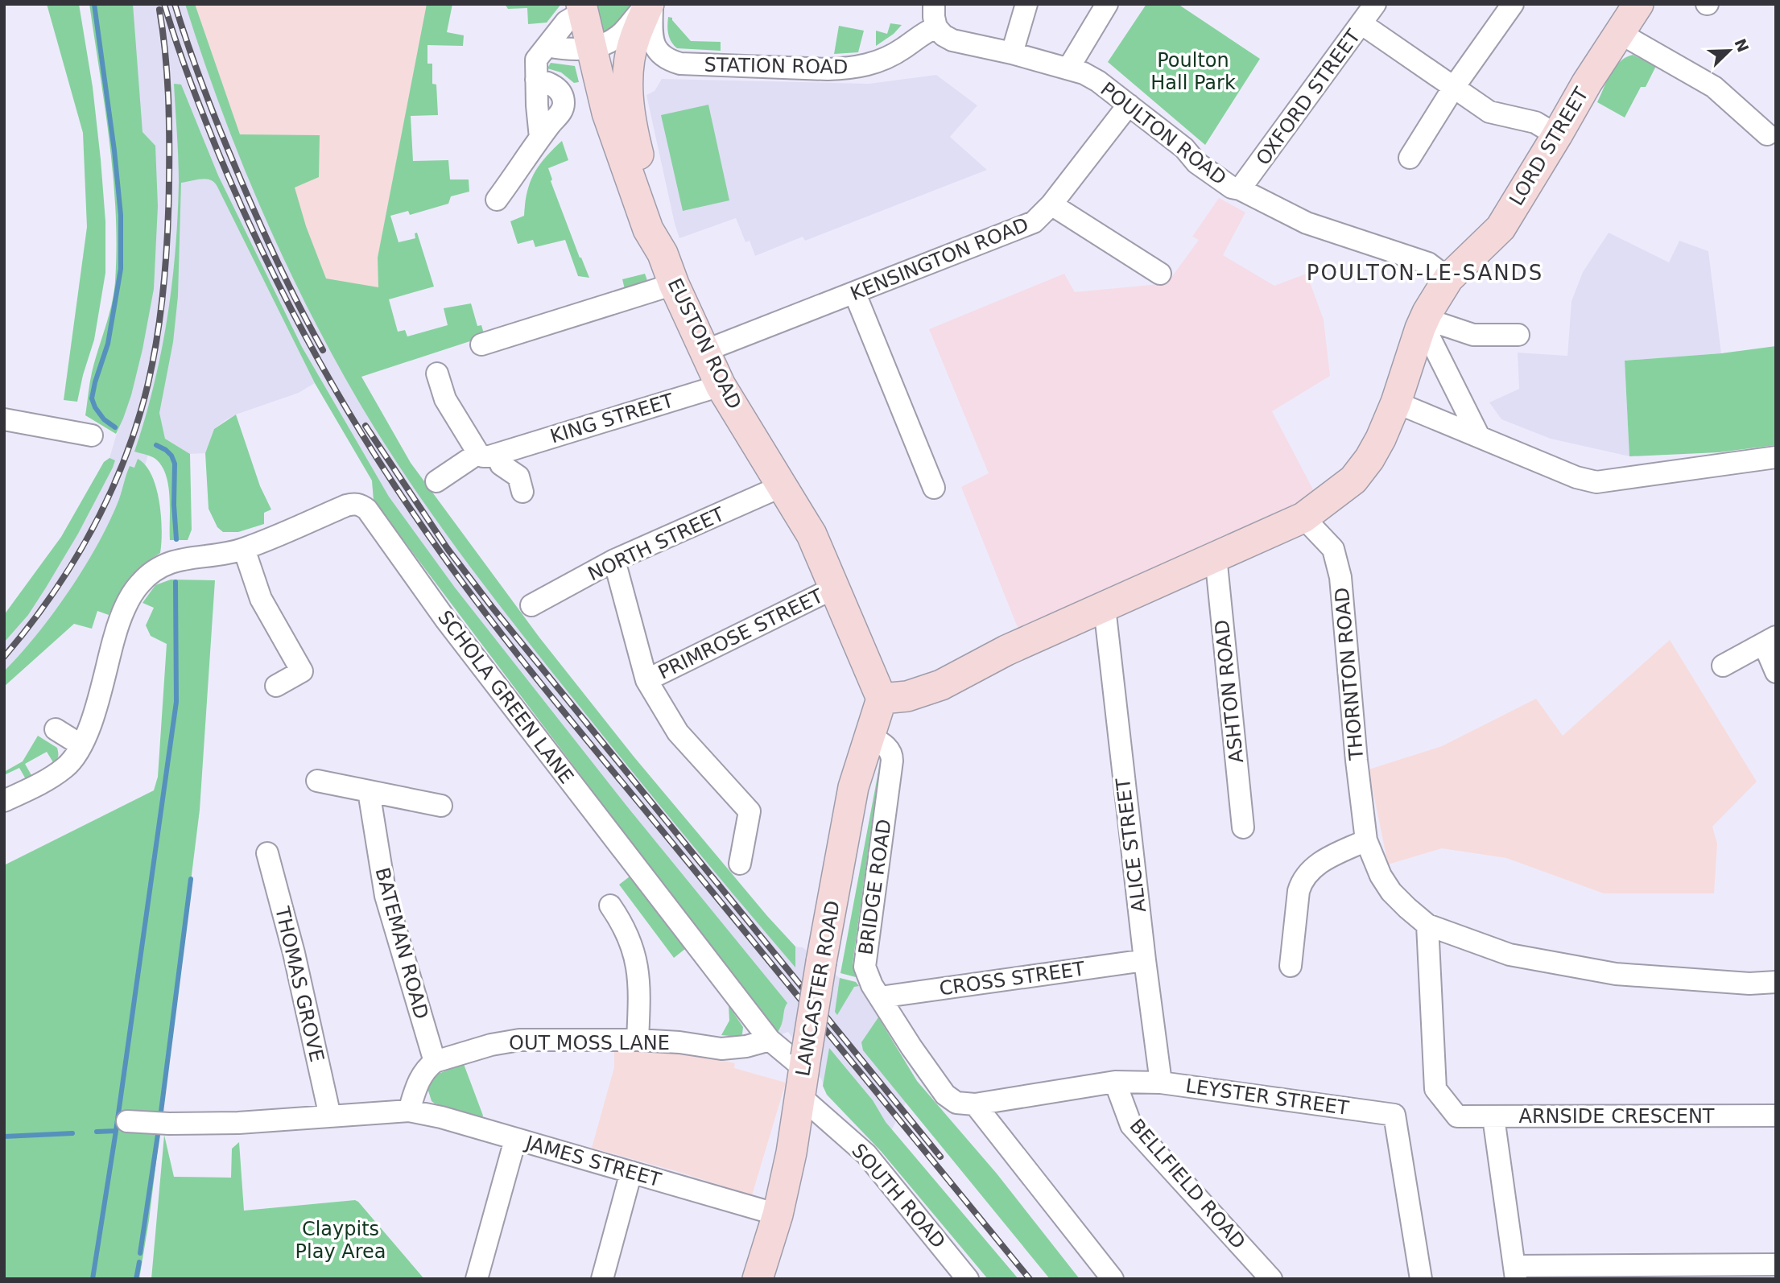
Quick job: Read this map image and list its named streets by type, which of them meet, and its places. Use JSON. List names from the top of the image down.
{
  "streets": {
    "main road": ["LORD STREET", "EUSTON ROAD", "LANCASTER ROAD"],
    "street": [
      "STATION ROAD",
      "OXFORD STREET",
      "POULTON ROAD",
      "KENSINGTON ROAD",
      "KING STREET",
      "NORTH STREET",
      "PRIMROSE STREET",
      "THORNTON ROAD",
      "ASHTON ROAD",
      "SCHOLA GREEN LANE",
      "ALICE STREET",
      "BRIDGE ROAD",
      "BATEMAN ROAD",
      "CROSS STREET",
      "THOMAS GROVE",
      "OUT MOSS LANE",
      "LEYSTER STREET",
      "ARNSIDE CRESCENT",
      "JAMES STREET",
      "BELLFIELD ROAD",
      "SOUTH ROAD"
    ]
  },
  "crossings": [
    ["STATION ROAD", "POULTON ROAD"],
    ["OXFORD STREET", "POULTON ROAD"],
    ["POULTON ROAD", "LORD STREET"],
    ["POULTON ROAD", "KENSINGTON ROAD"],
    ["LORD STREET", "THORNTON ROAD"],
    ["KENSINGTON ROAD", "EUSTON ROAD"],
    ["EUSTON ROAD", "KING STREET"],
    ["EUSTON ROAD", "NORTH STREET"],
    ["EUSTON ROAD", "PRIMROSE STREET"],
    ["EUSTON ROAD", "LANCASTER ROAD"],
    ["THORNTON ROAD", "ARNSIDE CRESCENT"],
    ["SCHOLA GREEN LANE", "OUT MOSS LANE"],
    ["ALICE STREET", "CROSS STREET"],
    ["ALICE STREET", "LEYSTER STREET"],
    ["BRIDGE ROAD", "CROSS STREET"],
    ["BRIDGE ROAD", "LANCASTER ROAD"],
    ["BRIDGE ROAD", "LEYSTER STREET"],
    ["BATEMAN ROAD", "OUT MOSS LANE"],
    ["LANCASTER ROAD", "JAMES STREET"],
    ["LANCASTER ROAD", "SOUTH ROAD"],
    ["LEYSTER STREET", "BELLFIELD ROAD"]
  ],
  "districts": ["POULTON-LE-SANDS"],
  "parks": ["Poulton Hall Park", "Claypits Play Area"],
  "north": "top right"
}
